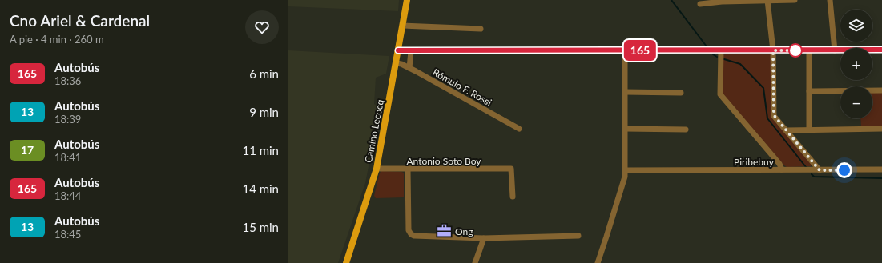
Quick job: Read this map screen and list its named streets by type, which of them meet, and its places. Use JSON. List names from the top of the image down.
{
  "streets": {
    "main road": ["Camino Lecocq"],
    "street": ["Rómulo F. Rossi", "Antonio Soto Boy", "Piribebuy"]
  },
  "crossings": [
    ["Rómulo F. Rossi", "Camino Lecocq"],
    ["Camino Lecocq", "Antonio Soto Boy"]
  ],
  "places": {
    "office": ["Ong"]
  },
  "lines": ["bus line 165"],
  "page": {
    "heading": ["Cno Ariel & Cardenal", "A pie · 4 min · 260 m"],
    "on_map": "165",
    "map_buttons": ["+", "−"],
    "list": [
      {
        "mark": "165",
        "name": "Autobús",
        "note": "18:36",
        "value": "6 min"
      },
      {
        "mark": "13",
        "name": "Autobús",
        "note": "18:39",
        "value": "9 min"
      },
      {
        "mark": "17",
        "name": "Autobús",
        "note": "18:41",
        "value": "11 min"
      },
      {
        "mark": "165",
        "name": "Autobús",
        "note": "18:44",
        "value": "14 min"
      },
      {
        "mark": "13",
        "name": "Autobús",
        "note": "18:45",
        "value": "15 min"
      }
    ]
  }
}
